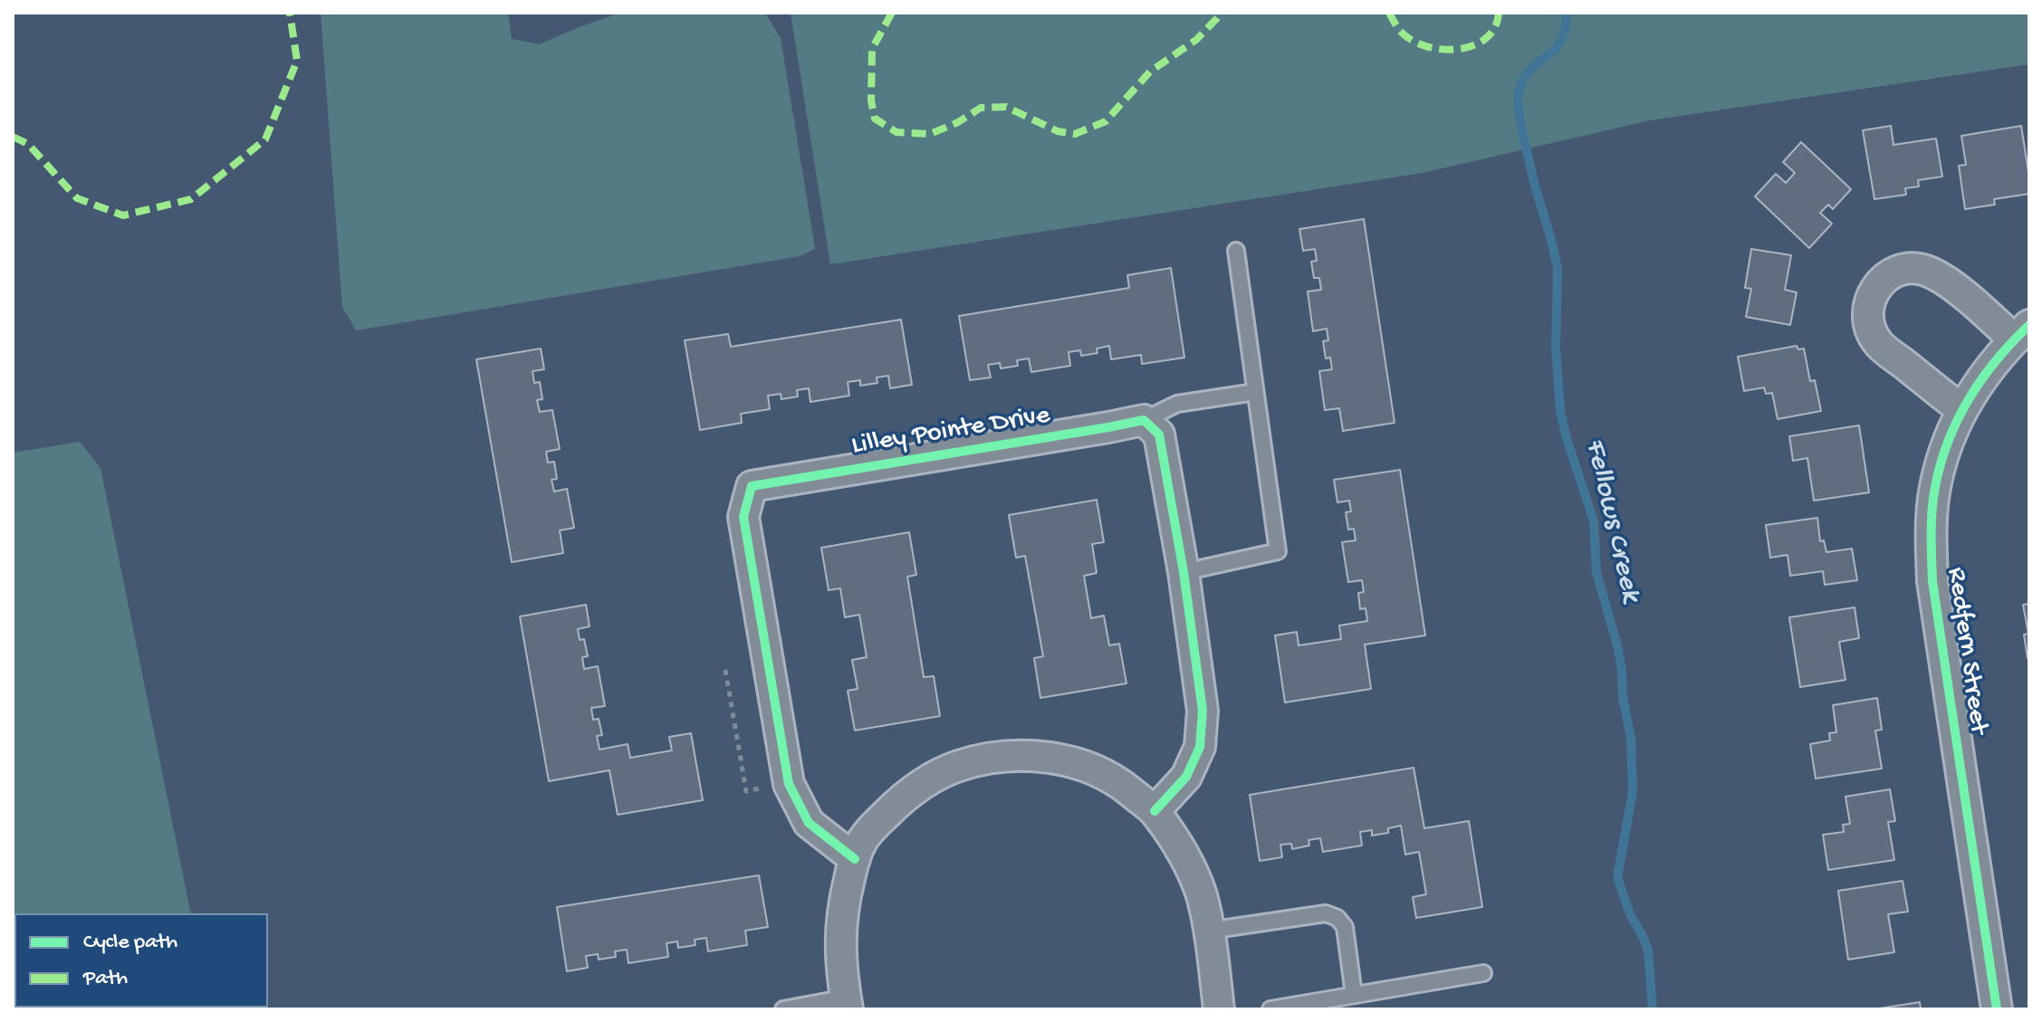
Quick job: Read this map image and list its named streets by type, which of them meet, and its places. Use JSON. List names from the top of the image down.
{
  "streets": {
    "street": ["Lilley Pointe Drive", "Redfern Street"]
  },
  "water": ["Fellows Creek"],
  "legend": ["Cycle path", "Path"]
}
